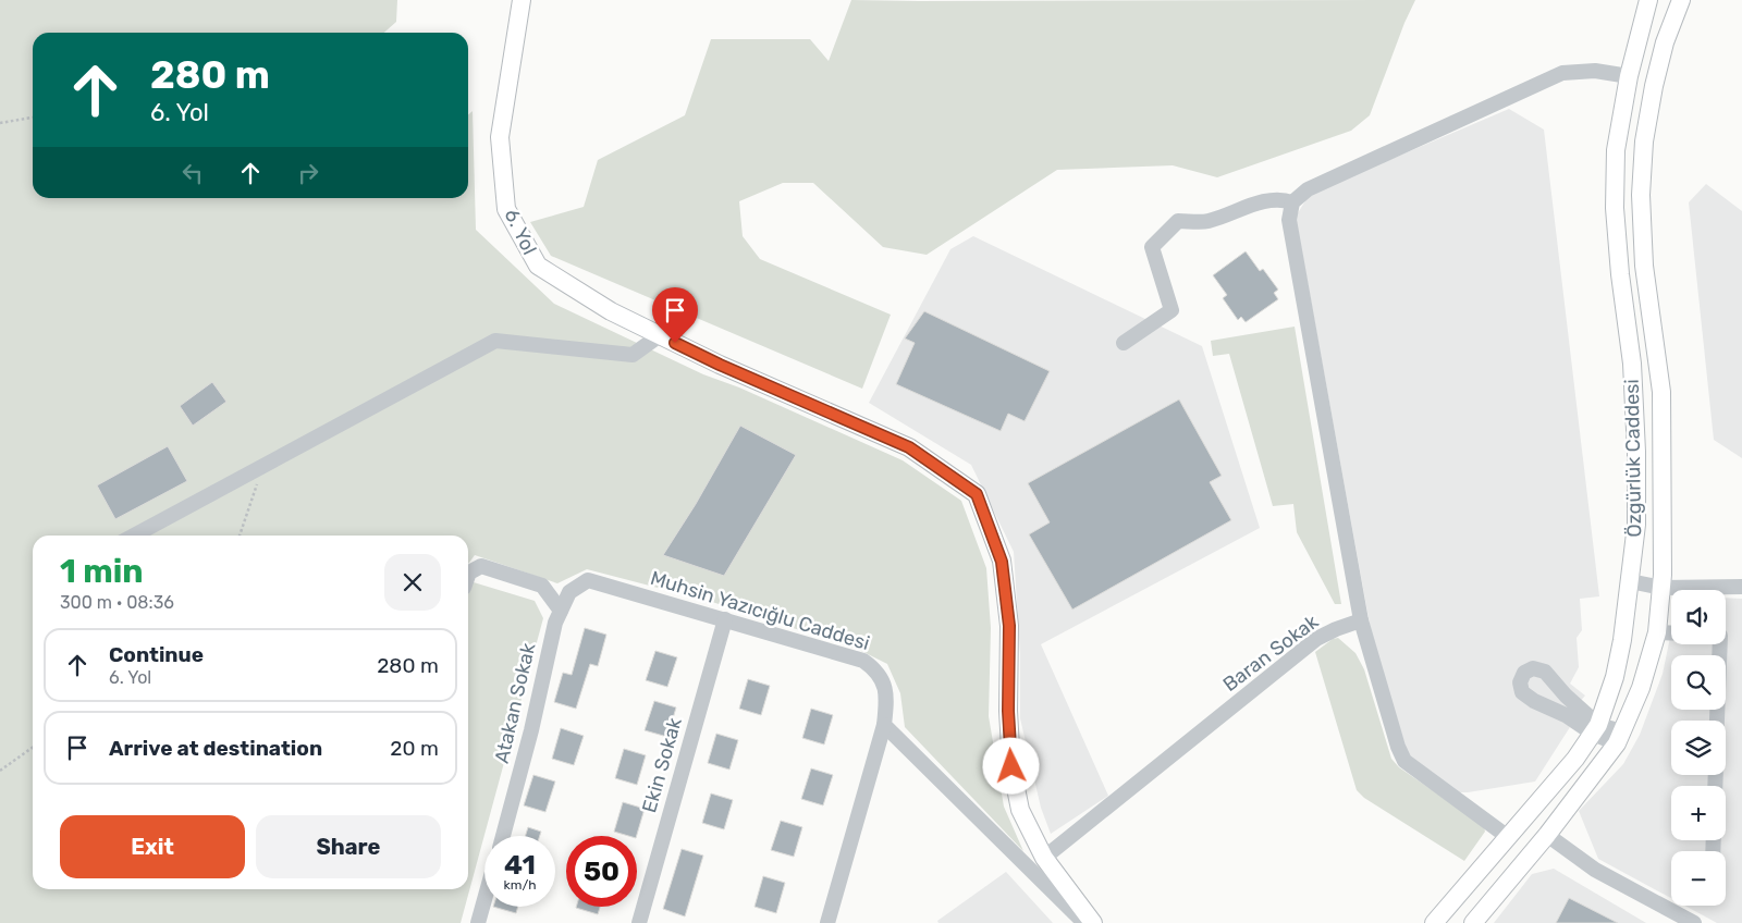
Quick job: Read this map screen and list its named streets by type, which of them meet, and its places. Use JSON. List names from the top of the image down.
{
  "streets": {
    "main road": ["6. Yol", "Özgürlük Caddesi"],
    "street": [
      "Muhsin Yazıcığlu Caddesi",
      "Baran Sokak",
      "Atakan Sokak",
      "Ekin Sokak"
    ]
  },
  "crossings": [
    ["6. Yol", "Baran Sokak"],
    ["Muhsin Yazıcığlu Caddesi", "Atakan Sokak"],
    ["Muhsin Yazıcığlu Caddesi", "Ekin Sokak"]
  ],
  "page": {
    "turn": ["280 m", "6. Yol"],
    "heading": ["1 min", "300 m · 08:36"],
    "map_buttons": ["+", "−"],
    "list": [
      {
        "name": "Continue",
        "note": "6. Yol",
        "value": "280 m"
      },
      {
        "name": "Arrive at destination",
        "value": "20 m"
      }
    ],
    "buttons": ["Exit", "Share"],
    "speed": "41 km/h",
    "limit": "50"
  }
}
